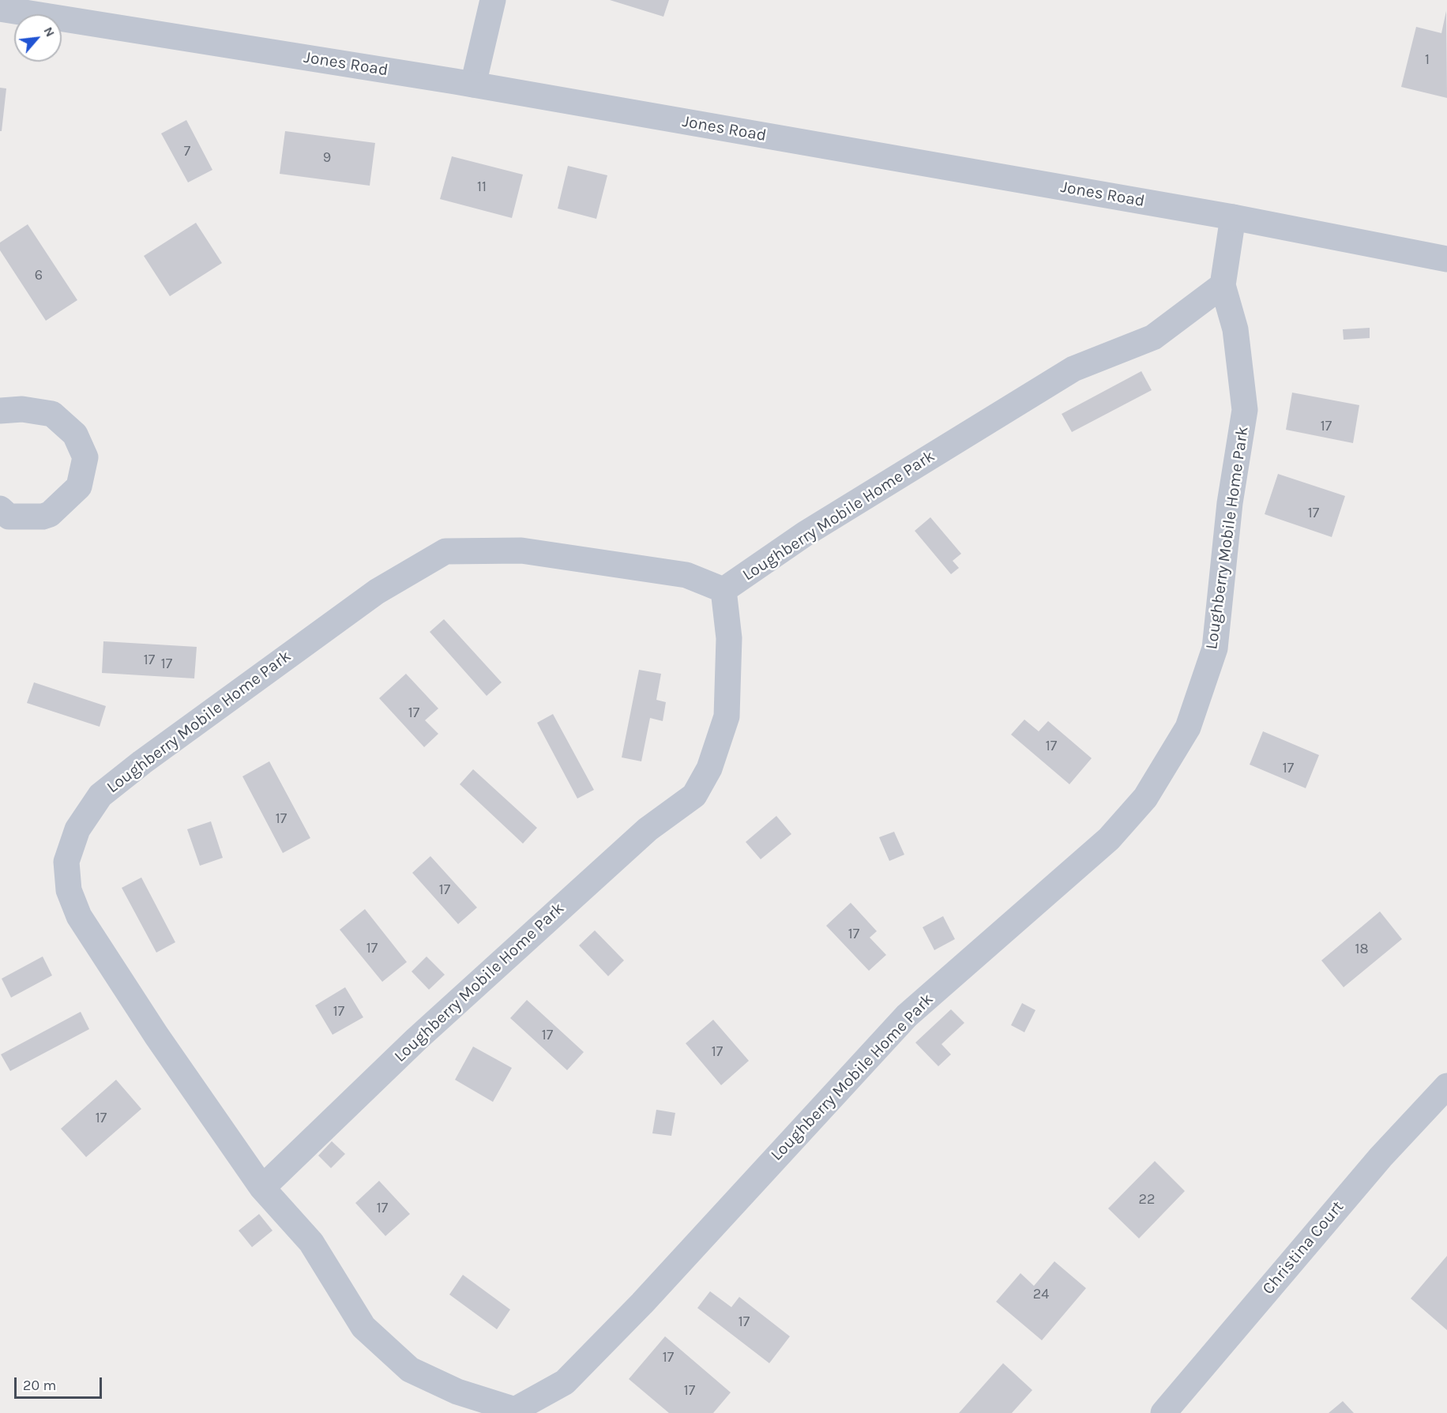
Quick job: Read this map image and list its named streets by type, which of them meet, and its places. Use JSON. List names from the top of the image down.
{
  "streets": {
    "street": ["Jones Road", "Loughberry Mobile Home Park", "Christina Court"]
  },
  "crossings": [
    ["Jones Road", "Loughberry Mobile Home Park"]
  ],
  "house_numbers": [
    "1",
    "7",
    "9",
    "11",
    "6",
    "17",
    "17",
    "17",
    "17",
    "17",
    "17",
    "17",
    "17",
    "17",
    "17",
    "17",
    "18",
    "17",
    "17",
    "17",
    "17",
    "22",
    "17",
    "24",
    "17",
    "17",
    "17"
  ],
  "scale_bar": "20 m",
  "north": "top right"
}
